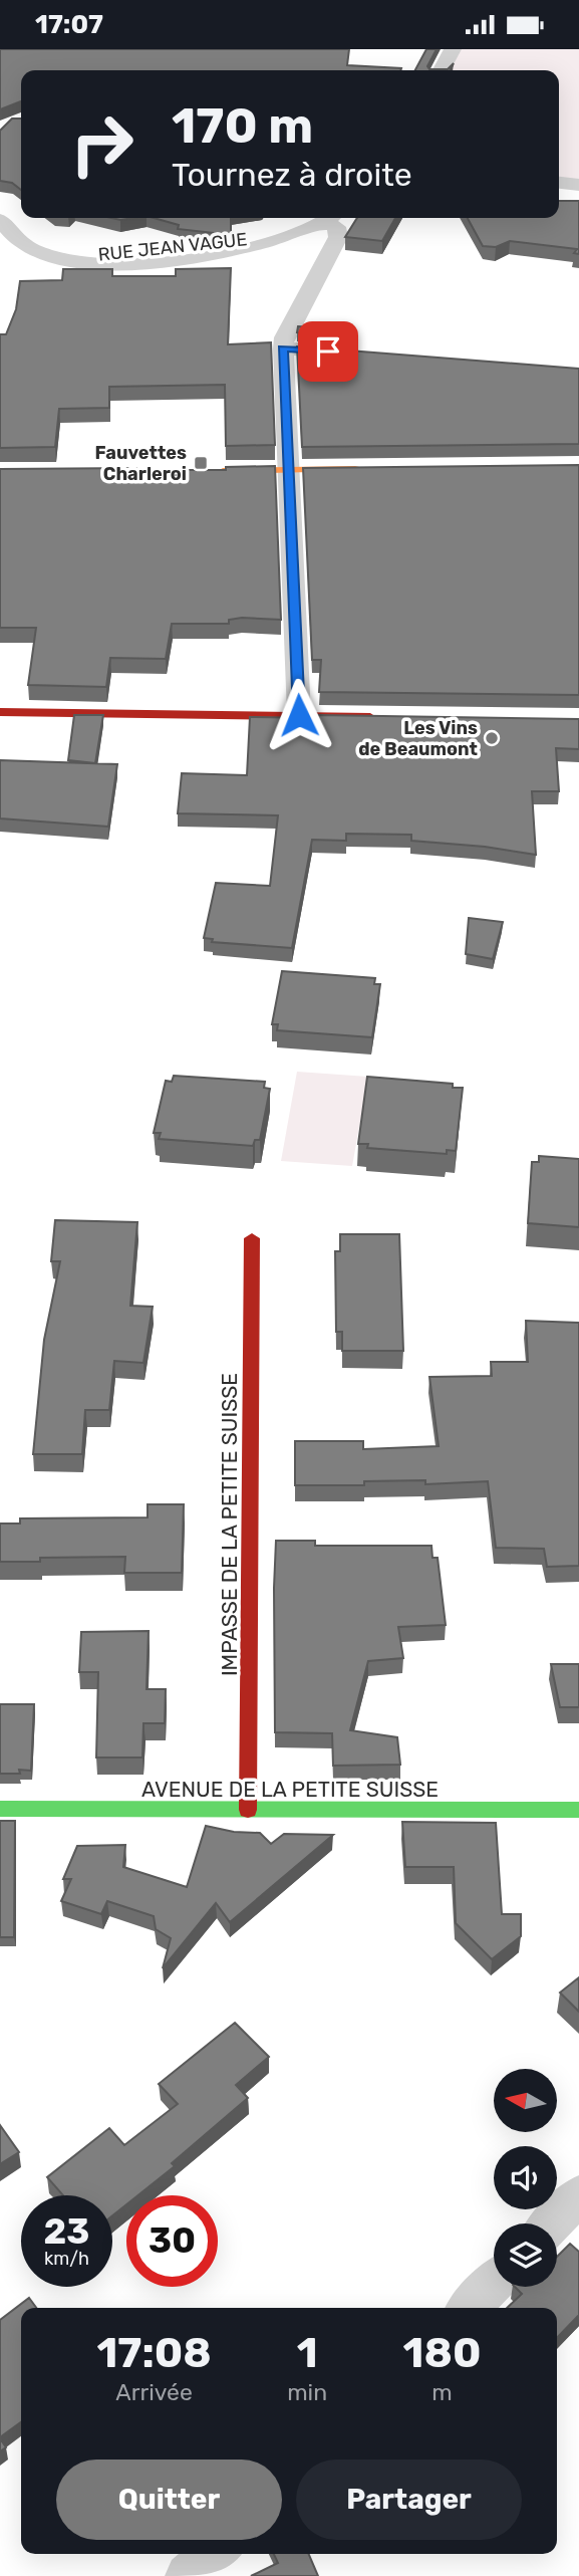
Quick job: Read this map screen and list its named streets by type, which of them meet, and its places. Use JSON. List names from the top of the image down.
{
  "streets": {
    "street": ["RUE JEAN VAGUE", "IMPASSE DE LA PETITE SUISSE", "AVENUE DE LA PETITE SUISSE"]
  },
  "crossings": [
    ["IMPASSE DE LA PETITE SUISSE", "AVENUE DE LA PETITE SUISSE"]
  ],
  "places": {
    "transit": ["Fauvettes Charleroi"],
    "other": ["Les Vins de Beaumont"]
  },
  "north": "left",
  "page": {
    "status": "17:07",
    "turn": ["170 m", "Tournez à droite"],
    "speed": "23 km/h",
    "limit": "30",
    "eta": [
      "17:08",
      "Arrivée",
      "1",
      "min",
      "180",
      "m"
    ],
    "buttons": ["Quitter", "Partager"]
  }
}
